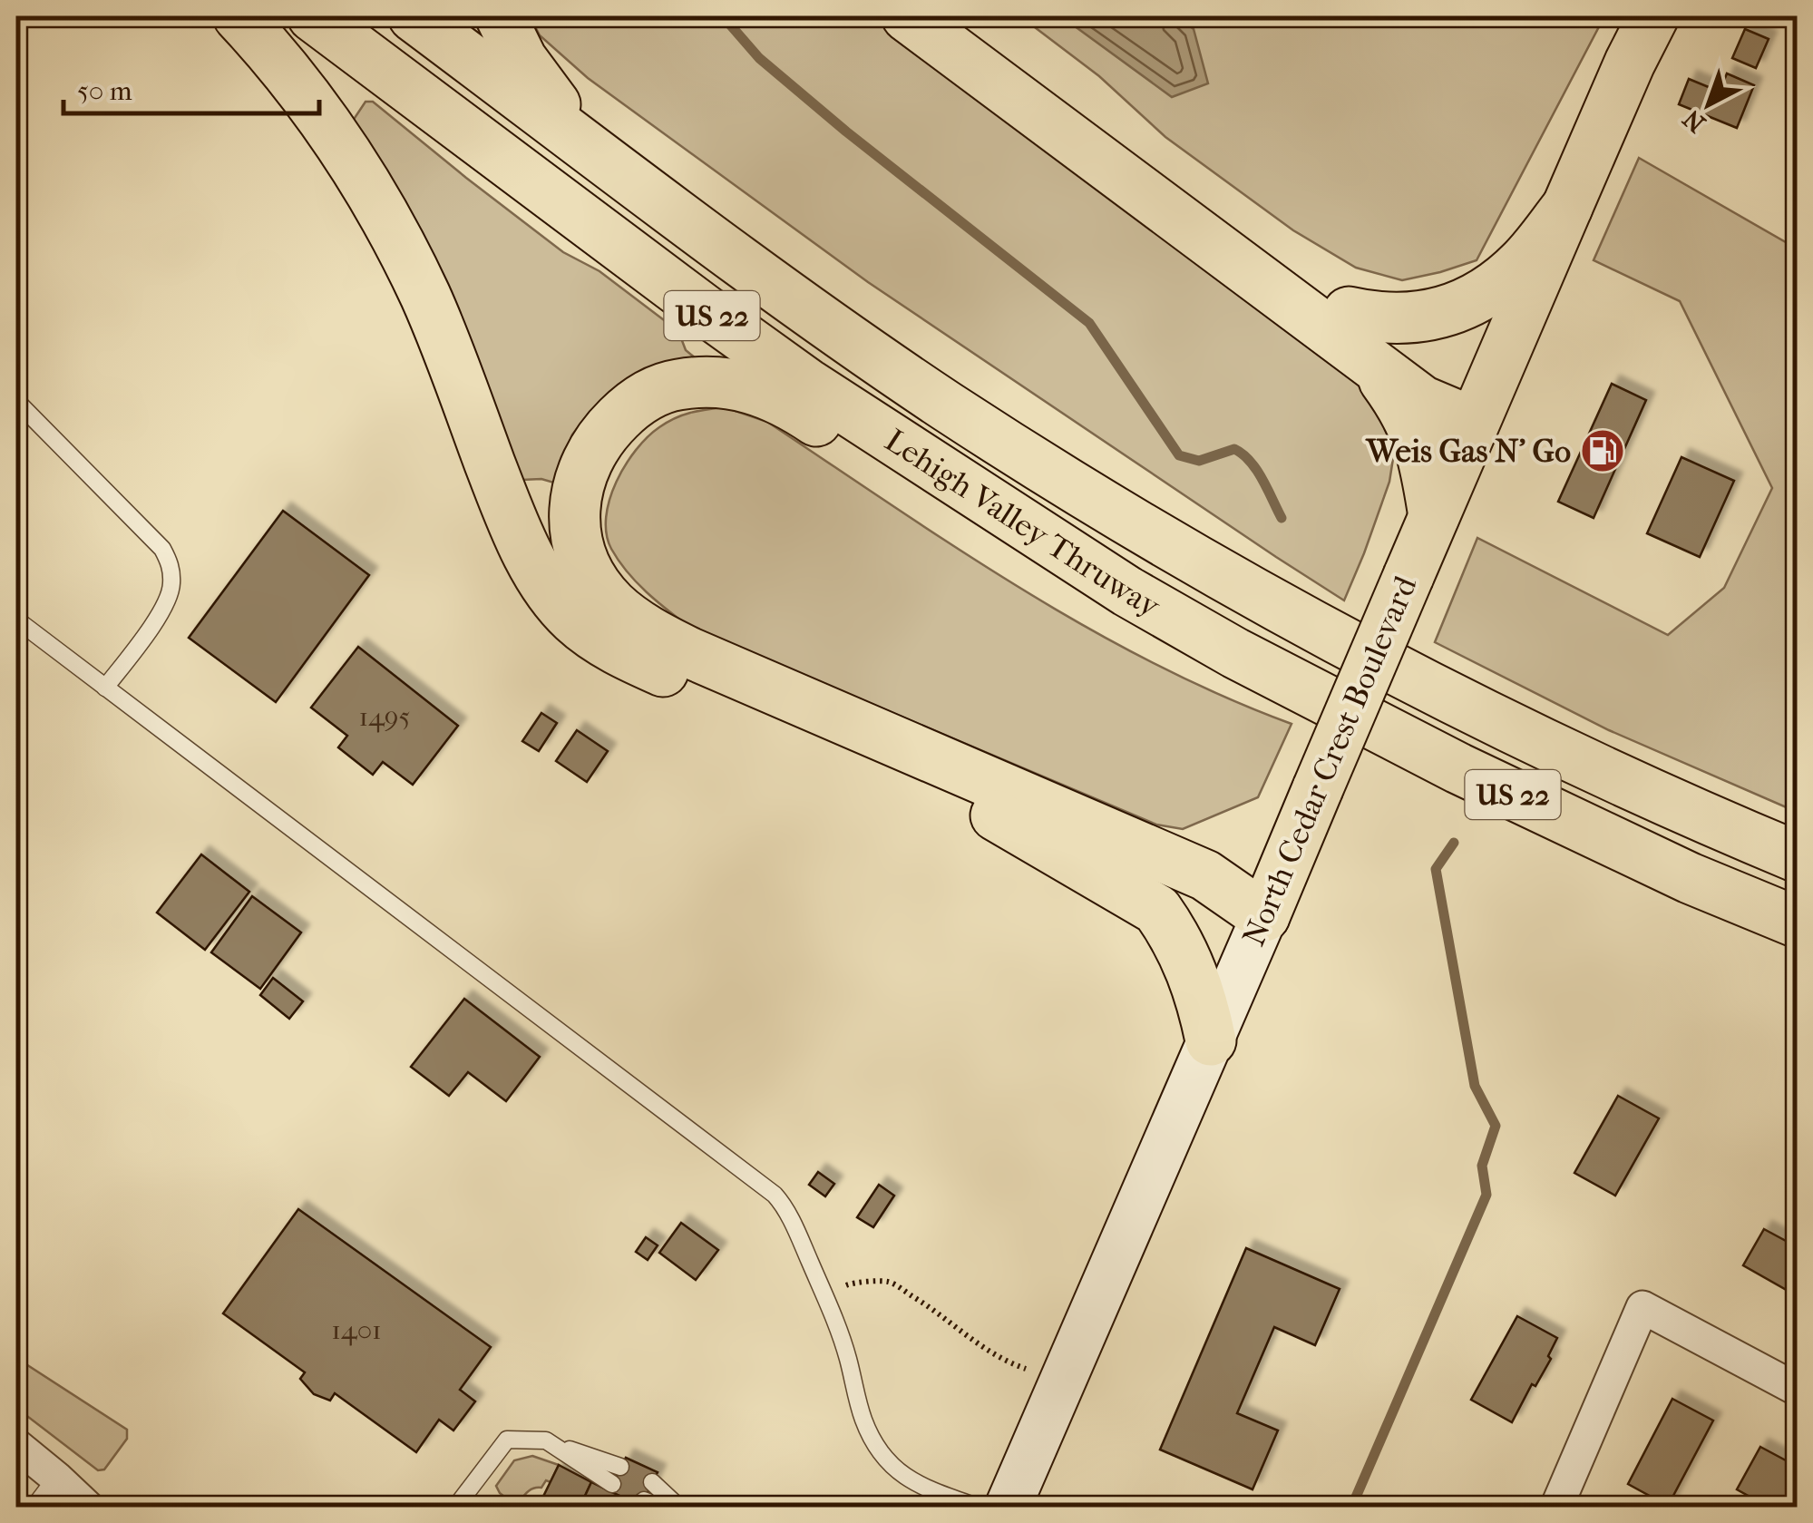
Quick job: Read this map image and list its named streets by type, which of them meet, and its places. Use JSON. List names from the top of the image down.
{
  "streets": {
    "main road": ["US 22", "Lehigh Valley Thruway", "North Cedar Crest Boulevard"]
  },
  "places": {
    "fuel station": ["Weis Gas N' Go"]
  },
  "house_numbers": ["1495", "1401"],
  "scale_bar": "50 m",
  "north": "bottom left"
}
